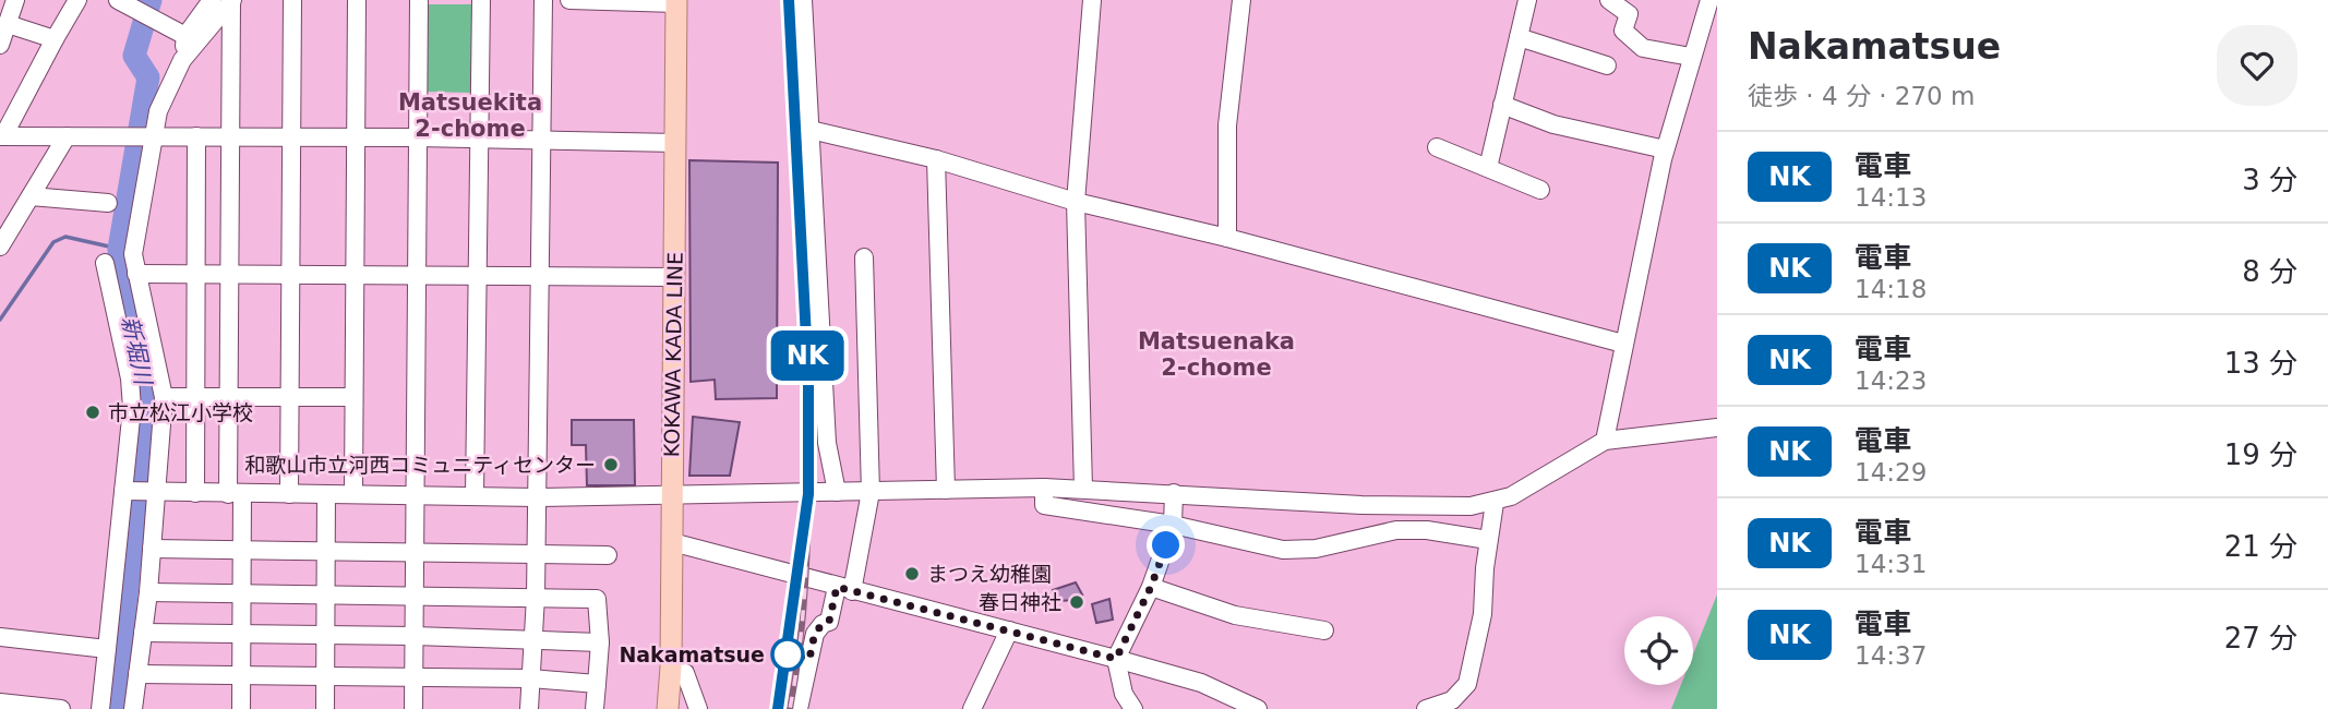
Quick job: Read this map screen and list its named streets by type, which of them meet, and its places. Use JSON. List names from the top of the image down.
{
  "streets": {
    "main road": ["KOKAWA KADA LINE"]
  },
  "districts": ["Matsuekita 2-chome", "Matsuenaka 2-chome"],
  "water": ["新堀川"],
  "places": [
    "市立松江小学校",
    "和歌山市立河西コミュニティセンター",
    "まつえ幼稚園",
    "春日神社",
    "Nakamatsue"
  ],
  "page": {
    "on_map": "NK",
    "heading": ["Nakamatsue", "徒歩 · 4 分 · 270 m"],
    "list": [
      {
        "mark": "NK",
        "name": "電車",
        "note": "14:13",
        "value": "3 分"
      },
      {
        "mark": "NK",
        "name": "電車",
        "note": "14:18",
        "value": "8 分"
      },
      {
        "mark": "NK",
        "name": "電車",
        "note": "14:23",
        "value": "13 分"
      },
      {
        "mark": "NK",
        "name": "電車",
        "note": "14:29",
        "value": "19 分"
      },
      {
        "mark": "NK",
        "name": "電車",
        "note": "14:31",
        "value": "21 分"
      },
      {
        "mark": "NK",
        "name": "電車",
        "note": "14:37",
        "value": "27 分"
      }
    ]
  }
}
